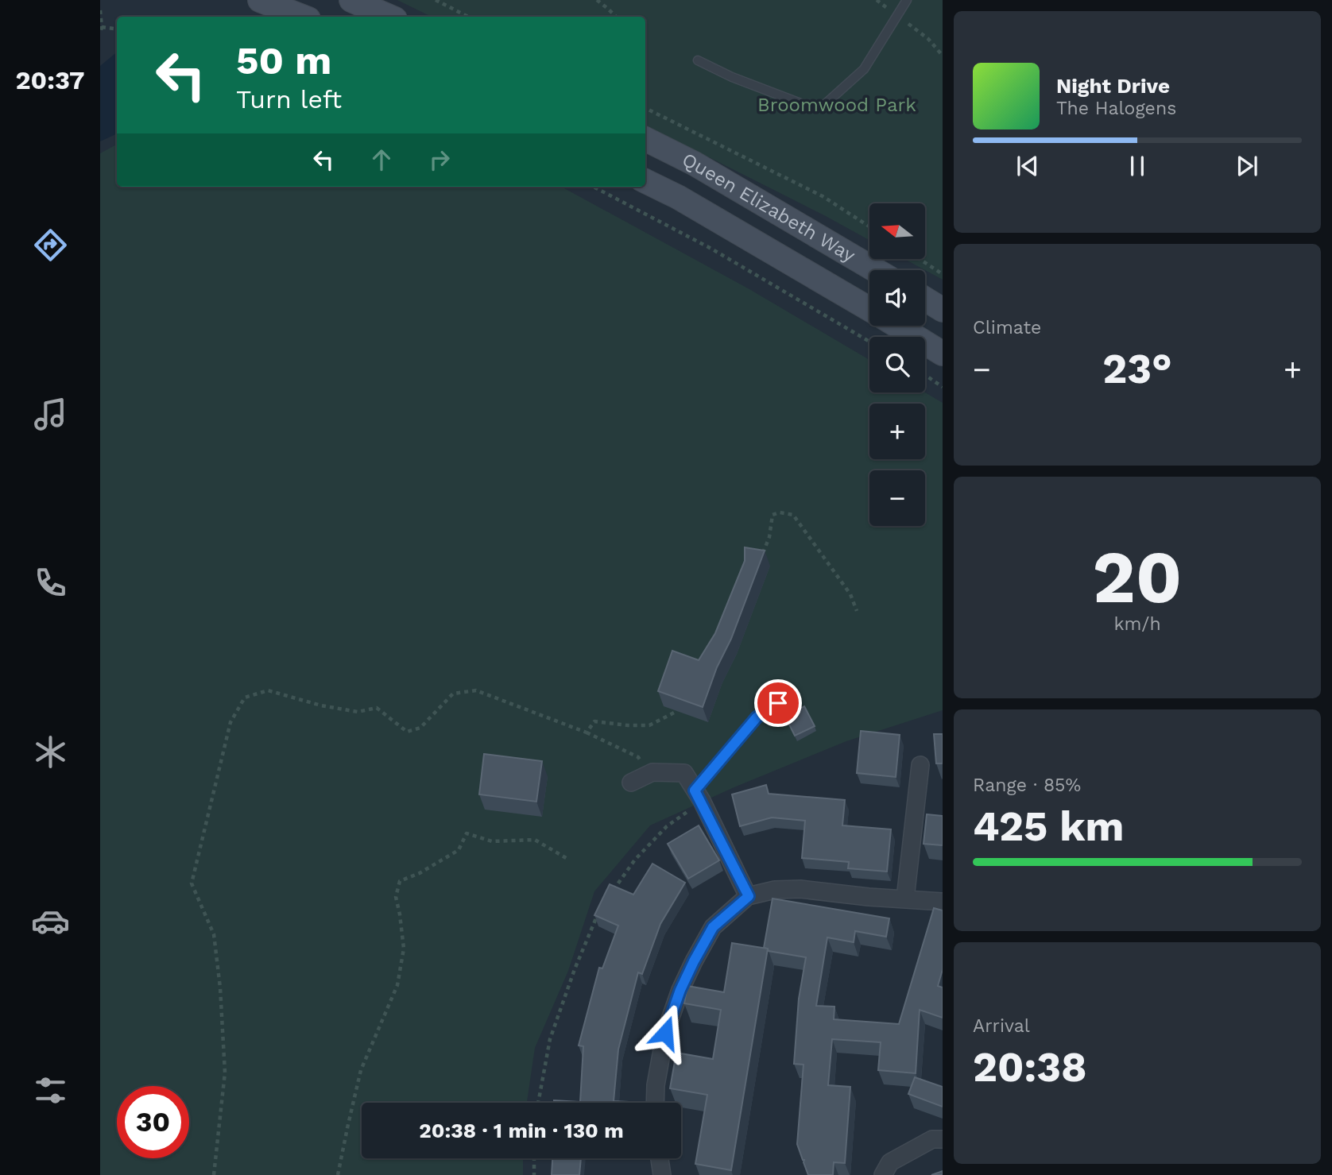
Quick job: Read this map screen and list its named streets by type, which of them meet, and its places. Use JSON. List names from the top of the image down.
{
  "streets": {
    "street": ["Queen Elizabeth Way"]
  },
  "parks": ["Broomwood Park"],
  "north": "left",
  "page": {
    "tabs": "20:37",
    "turn": ["50 m", "Turn left"],
    "song": ["Night Drive", "The Halogens"],
    "map_buttons": ["+", "−"],
    "tile": [
      "Climate",
      ["20", "km/h"],
      ["Range · 85%", "425 km"],
      ["Arrival", "20:38"]
    ],
    "heat": ["−", "23°", "+"],
    "limit": "30",
    "trip": "20:38 · 1 min · 130 m"
  }
}
